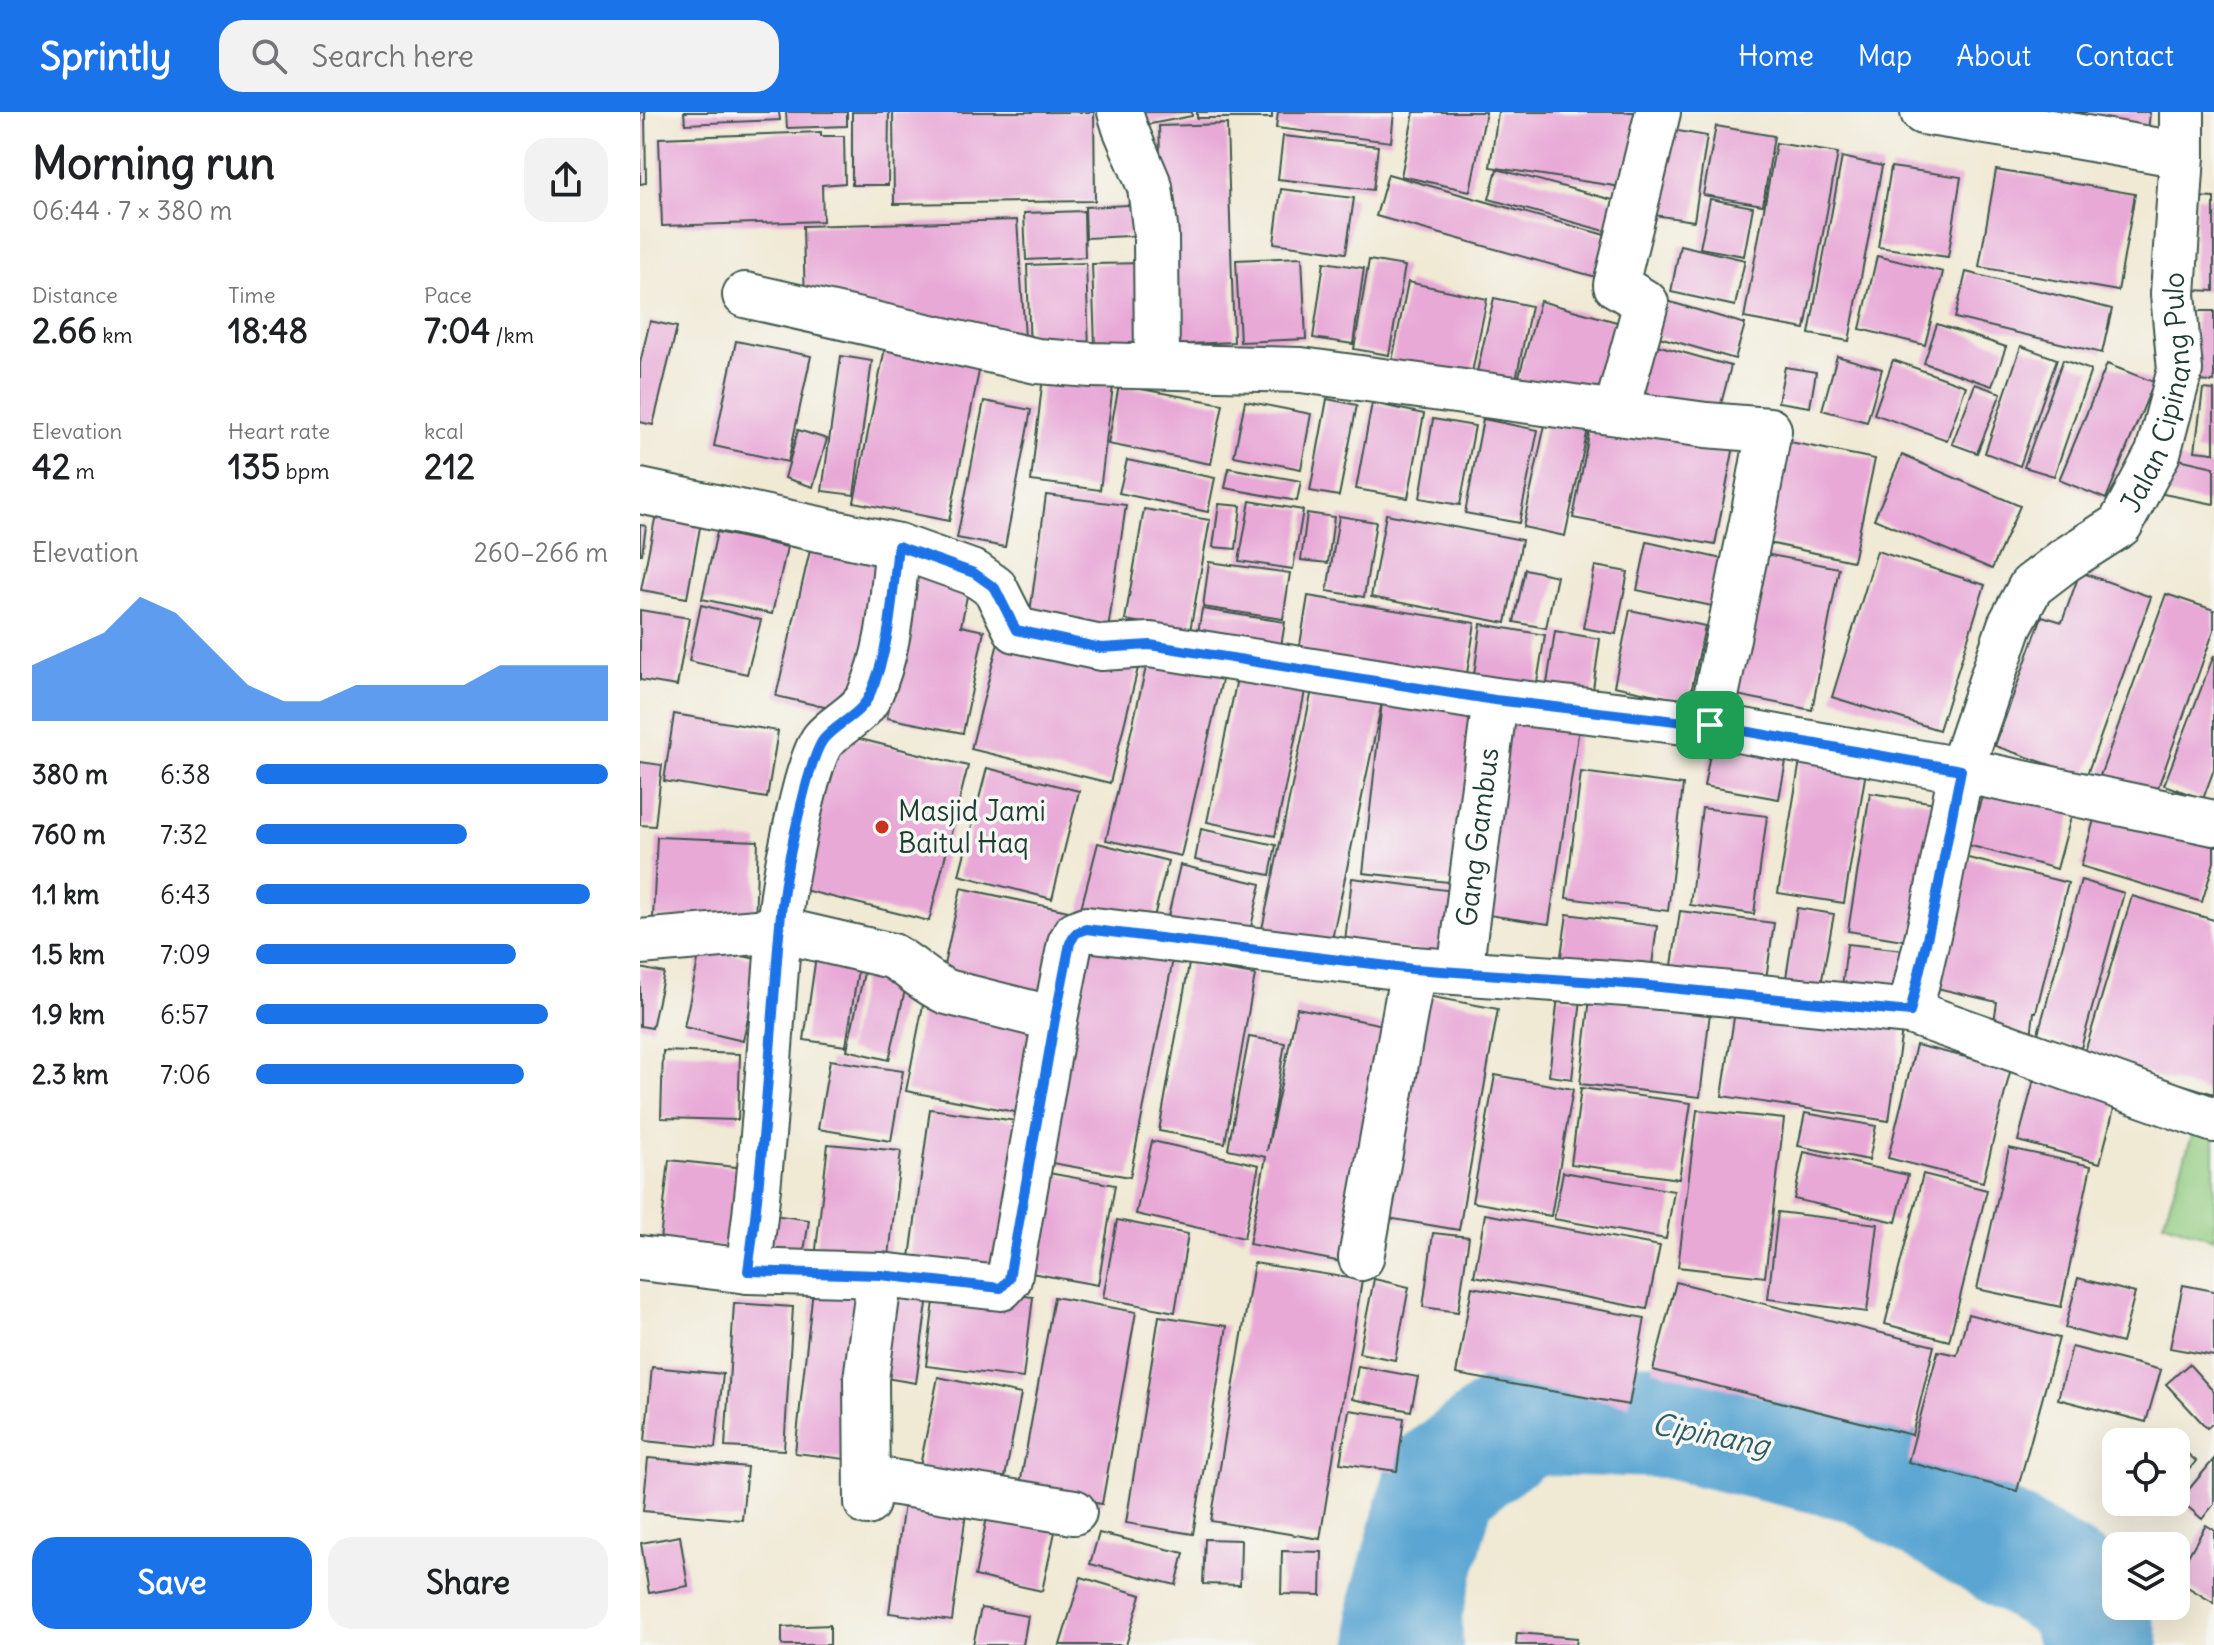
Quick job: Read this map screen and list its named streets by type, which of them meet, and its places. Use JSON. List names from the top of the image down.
{
  "streets": {
    "street": ["Jalan Cipinang Pulo", "Gang Gambus"]
  },
  "water": ["Cipinang"],
  "places": ["Masjid Jami Baitul Haq"],
  "page": {
    "header": "Sprintly",
    "search": "Search here",
    "nav": [
      "Home",
      "Map",
      "About",
      "Contact"
    ],
    "heading": ["Morning run", "06:44 · 7 × 380 m"],
    "stats": [
      ["Distance", "2.66 km"],
      ["Time", "18:48"],
      ["Pace", "7:04 /km"],
      ["Elevation", "42 m"],
      ["Heart rate", "135 bpm"],
      ["kcal", "212"]
    ],
    "chart": ["Elevation", "260–266 m"],
    "list": [
      {
        "name": "380 m",
        "note": "6:38"
      },
      {
        "name": "760 m",
        "note": "7:32"
      },
      {
        "name": "1.1 km",
        "note": "6:43"
      },
      {
        "name": "1.5 km",
        "note": "7:09"
      },
      {
        "name": "1.9 km",
        "note": "6:57"
      },
      {
        "name": "2.3 km",
        "note": "7:06"
      }
    ],
    "buttons": ["Save", "Share"]
  }
}
